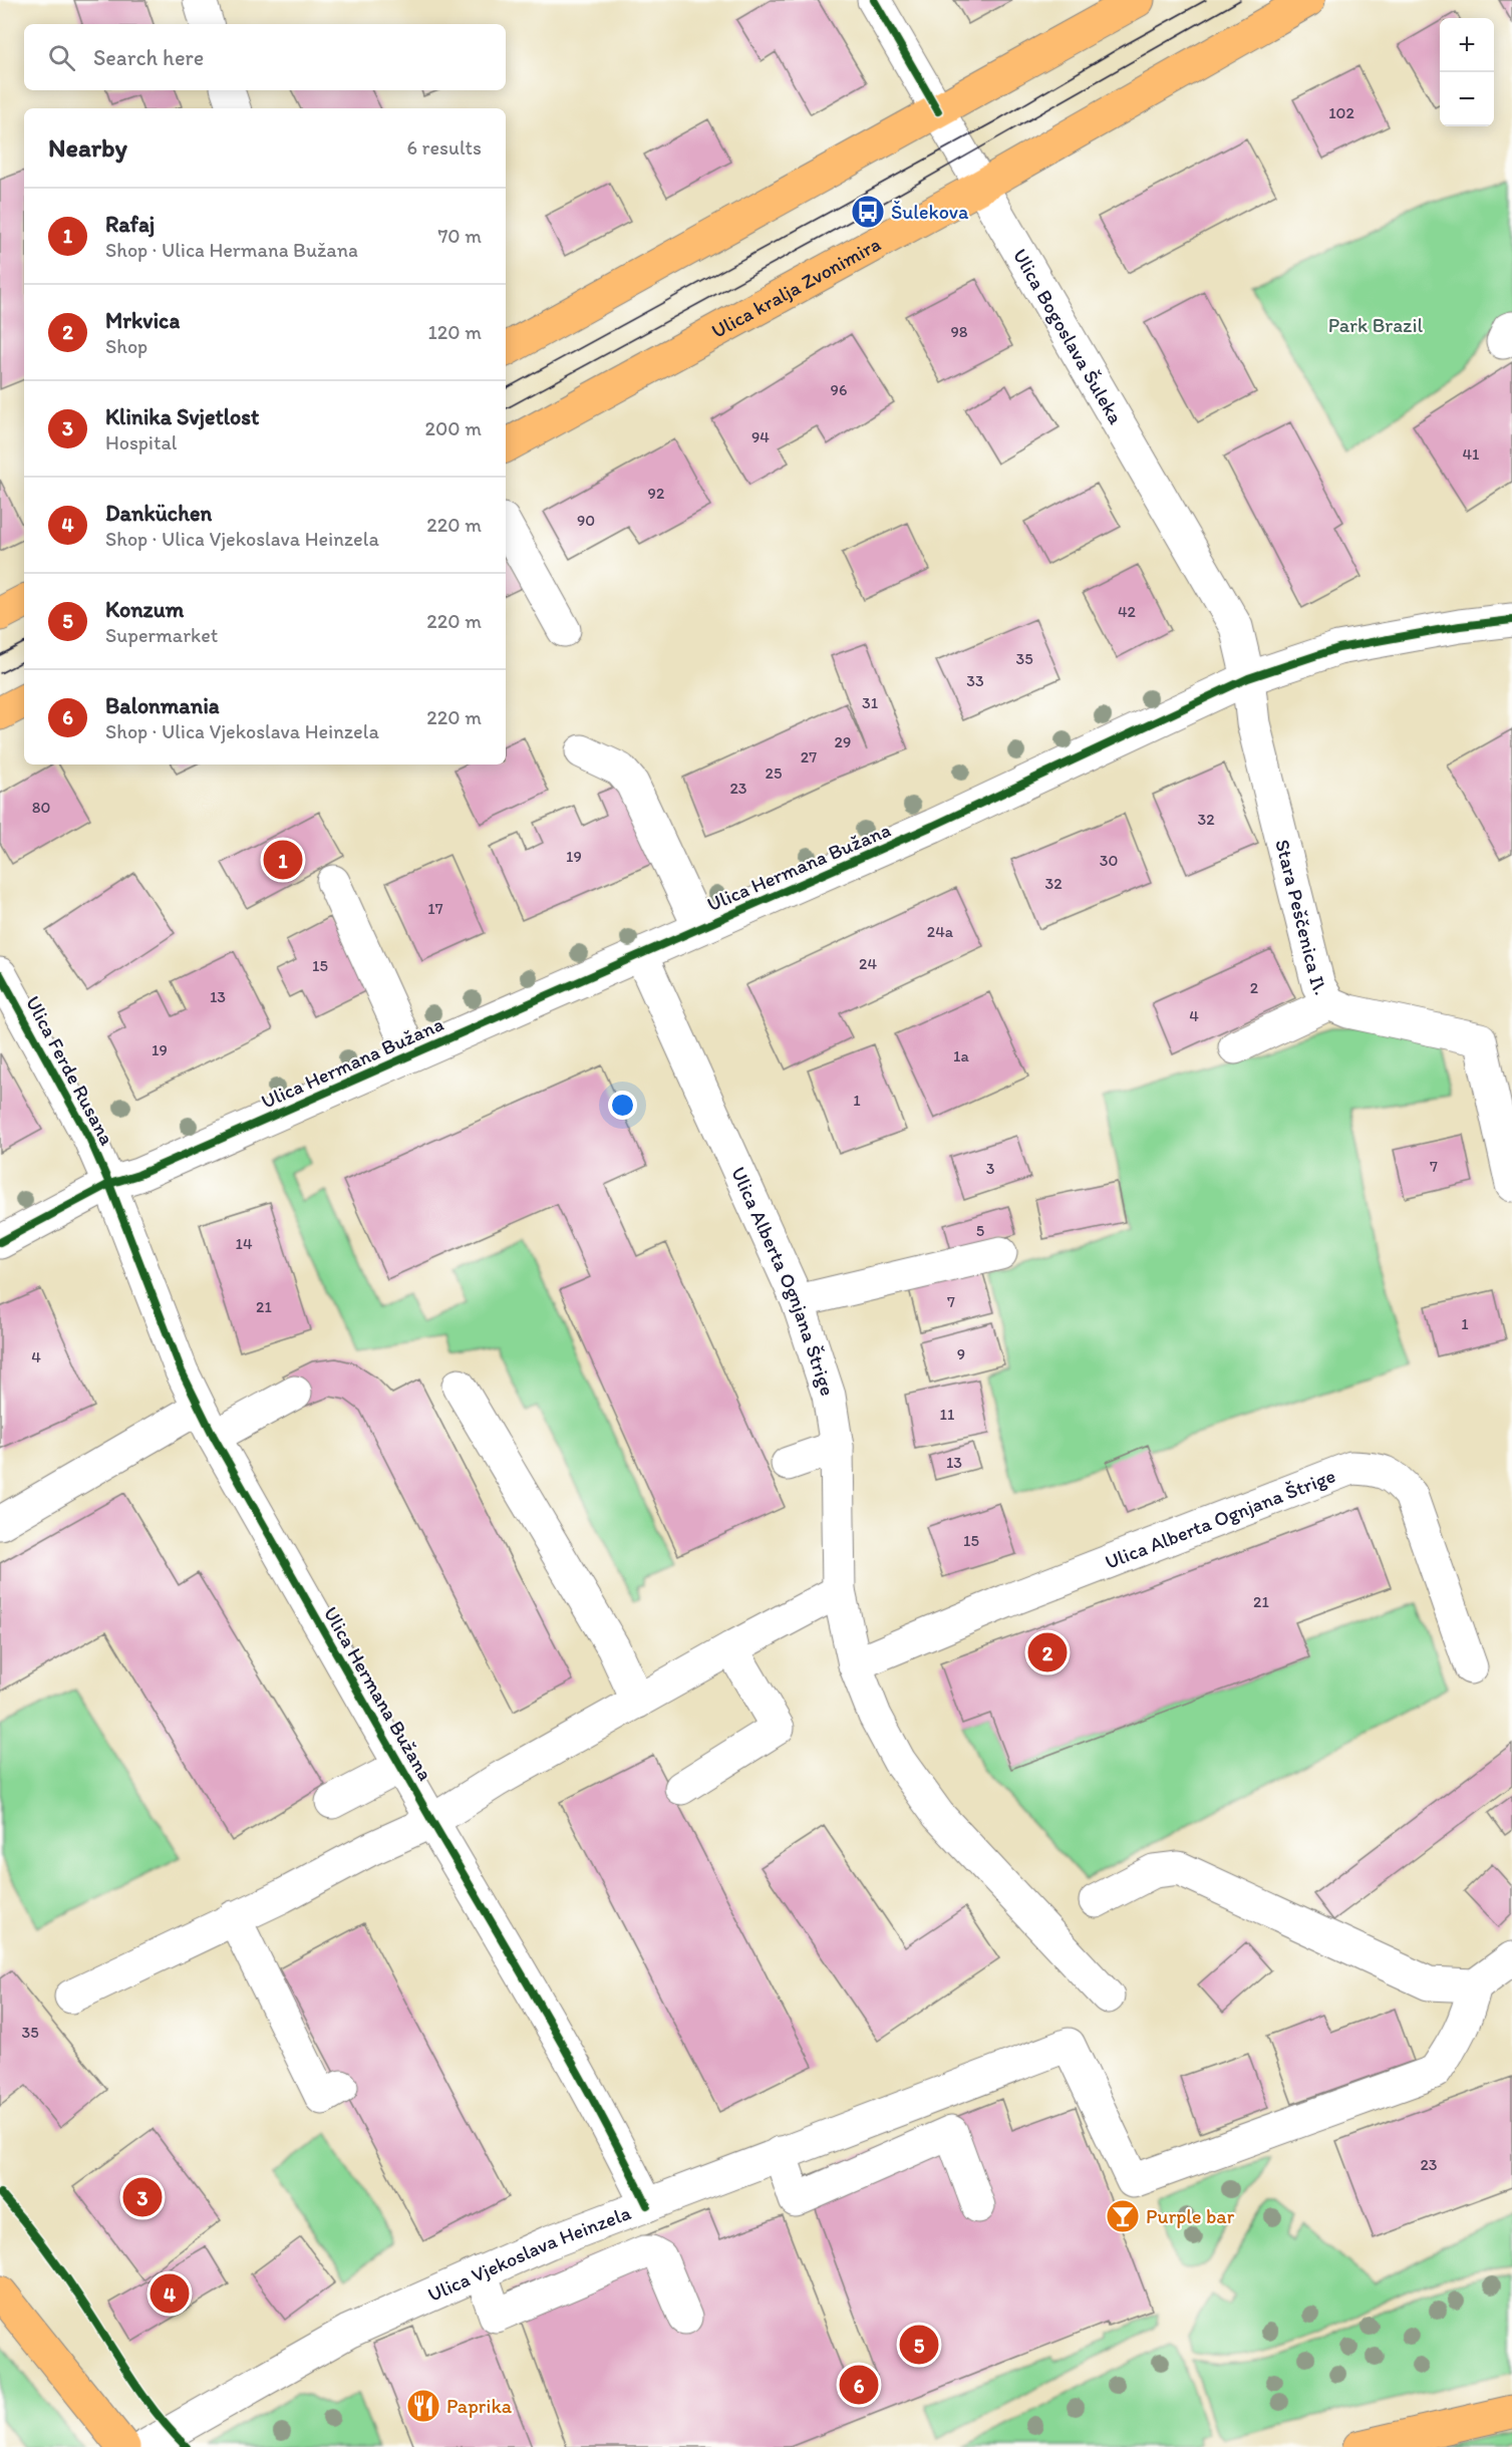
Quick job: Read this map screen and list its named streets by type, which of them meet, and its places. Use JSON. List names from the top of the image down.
{
  "streets": {
    "main road": ["Ulica kralja Zvonimira"],
    "street": [
      "Ulica Bogoslava Šuleka",
      "Ulica Hermana Bužana",
      "Stara Peščenica II.",
      "Ulica Ferde Rusana",
      "Ulica Alberta Ognjana Štrige",
      "Ulica Vjekoslava Heinzela"
    ]
  },
  "crossings": [
    ["Ulica kralja Zvonimira", "Ulica Bogoslava Šuleka"],
    ["Ulica Bogoslava Šuleka", "Ulica Hermana Bužana"],
    ["Ulica Bogoslava Šuleka", "Stara Peščenica II."],
    ["Ulica Hermana Bužana", "Stara Peščenica II."],
    ["Ulica Hermana Bužana", "Ulica Ferde Rusana"],
    ["Ulica Hermana Bužana", "Ulica Alberta Ognjana Štrige"],
    ["Ulica Hermana Bužana", "Ulica Vjekoslava Heinzela"]
  ],
  "parks": ["Park Brazil"],
  "places": {
    "bus stop": ["Šulekova"],
    "bar": ["Purple bar"],
    "restaurant": ["Paprika"]
  },
  "house_numbers": [
    "102",
    "98",
    "96",
    "94",
    "41",
    "92",
    "90",
    "42",
    "35",
    "33",
    "31",
    "29",
    "27",
    "25",
    "23",
    "80",
    "32",
    "19",
    "30",
    "32",
    "17",
    "24a",
    "24",
    "15",
    "2",
    "13",
    "4",
    "19",
    "1a",
    "1",
    "7",
    "3",
    "5",
    "14",
    "7",
    "21",
    "1",
    "9",
    "4",
    "11",
    "13",
    "15",
    "21",
    "35",
    "23"
  ],
  "page": {
    "map_buttons": ["+", "−"],
    "search": "Search here",
    "heading": ["Nearby", "6 results"],
    "list": [
      {
        "mark": "1",
        "name": "Rafaj",
        "note": "Shop · Ulica Hermana Bužana",
        "value": "70 m"
      },
      {
        "mark": "2",
        "name": "Mrkvica",
        "note": "Shop",
        "value": "120 m"
      },
      {
        "mark": "3",
        "name": "Klinika Svjetlost",
        "note": "Hospital",
        "value": "200 m"
      },
      {
        "mark": "4",
        "name": "Danküchen",
        "note": "Shop · Ulica Vjekoslava Heinzela",
        "value": "220 m"
      },
      {
        "mark": "5",
        "name": "Konzum",
        "note": "Supermarket",
        "value": "220 m"
      },
      {
        "mark": "6",
        "name": "Balonmania",
        "note": "Shop · Ulica Vjekoslava Heinzela",
        "value": "220 m"
      }
    ],
    "pins": [
      "1",
      "2",
      "3",
      "4",
      "5",
      "6"
    ]
  }
}
